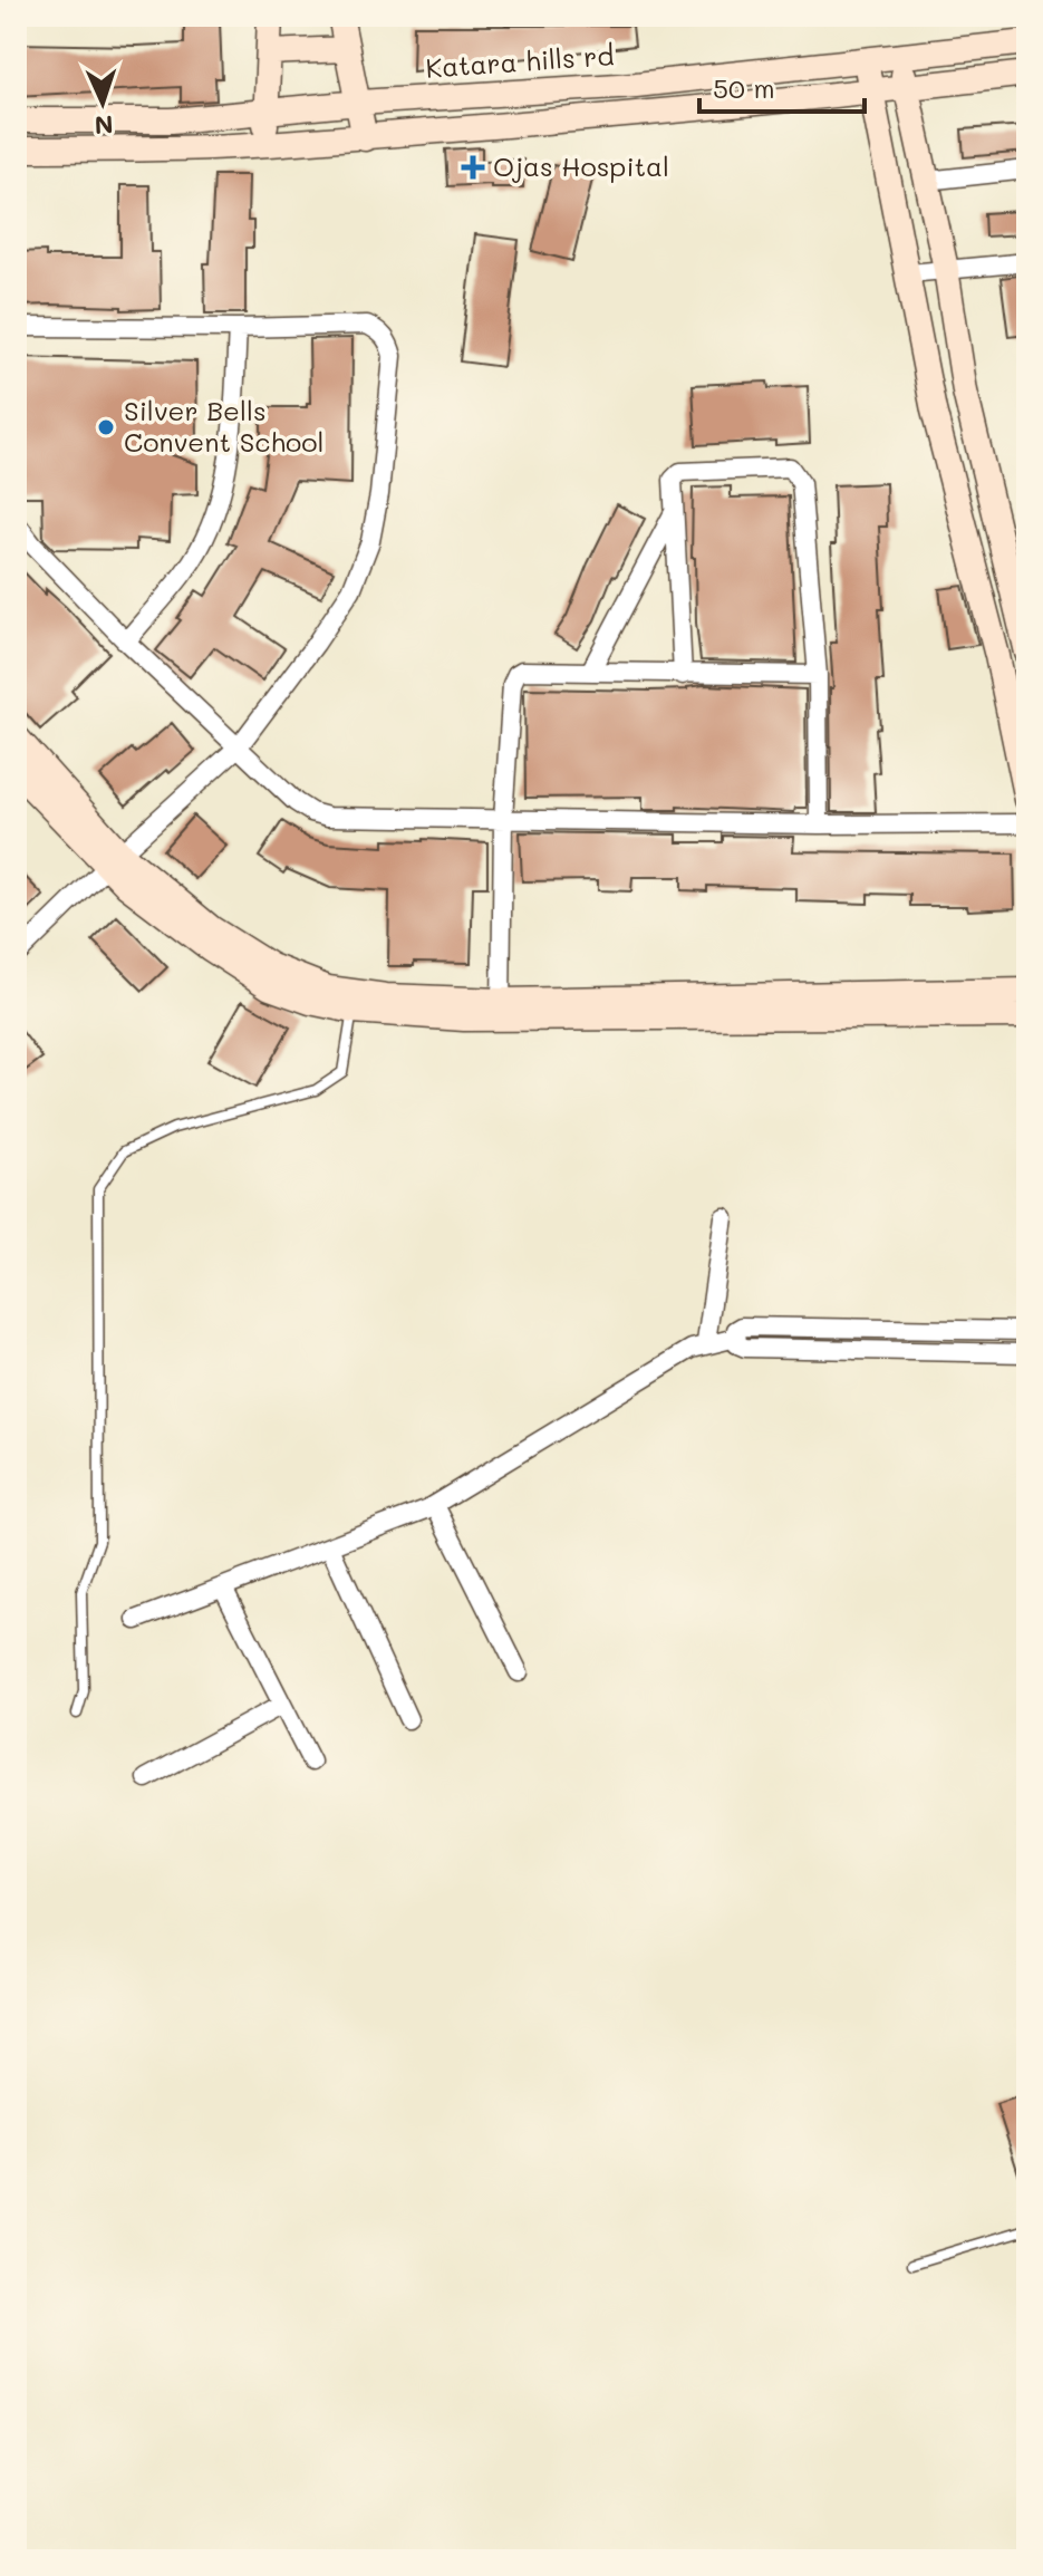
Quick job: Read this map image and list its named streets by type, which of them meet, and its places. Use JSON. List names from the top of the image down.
{
  "streets": {
    "street": ["Katara hills rd"]
  },
  "places": {
    "health": ["Ojas Hospital"],
    "other": ["Silver Bells Convent School"]
  },
  "scale_bar": "50 m",
  "north": "bottom"
}
